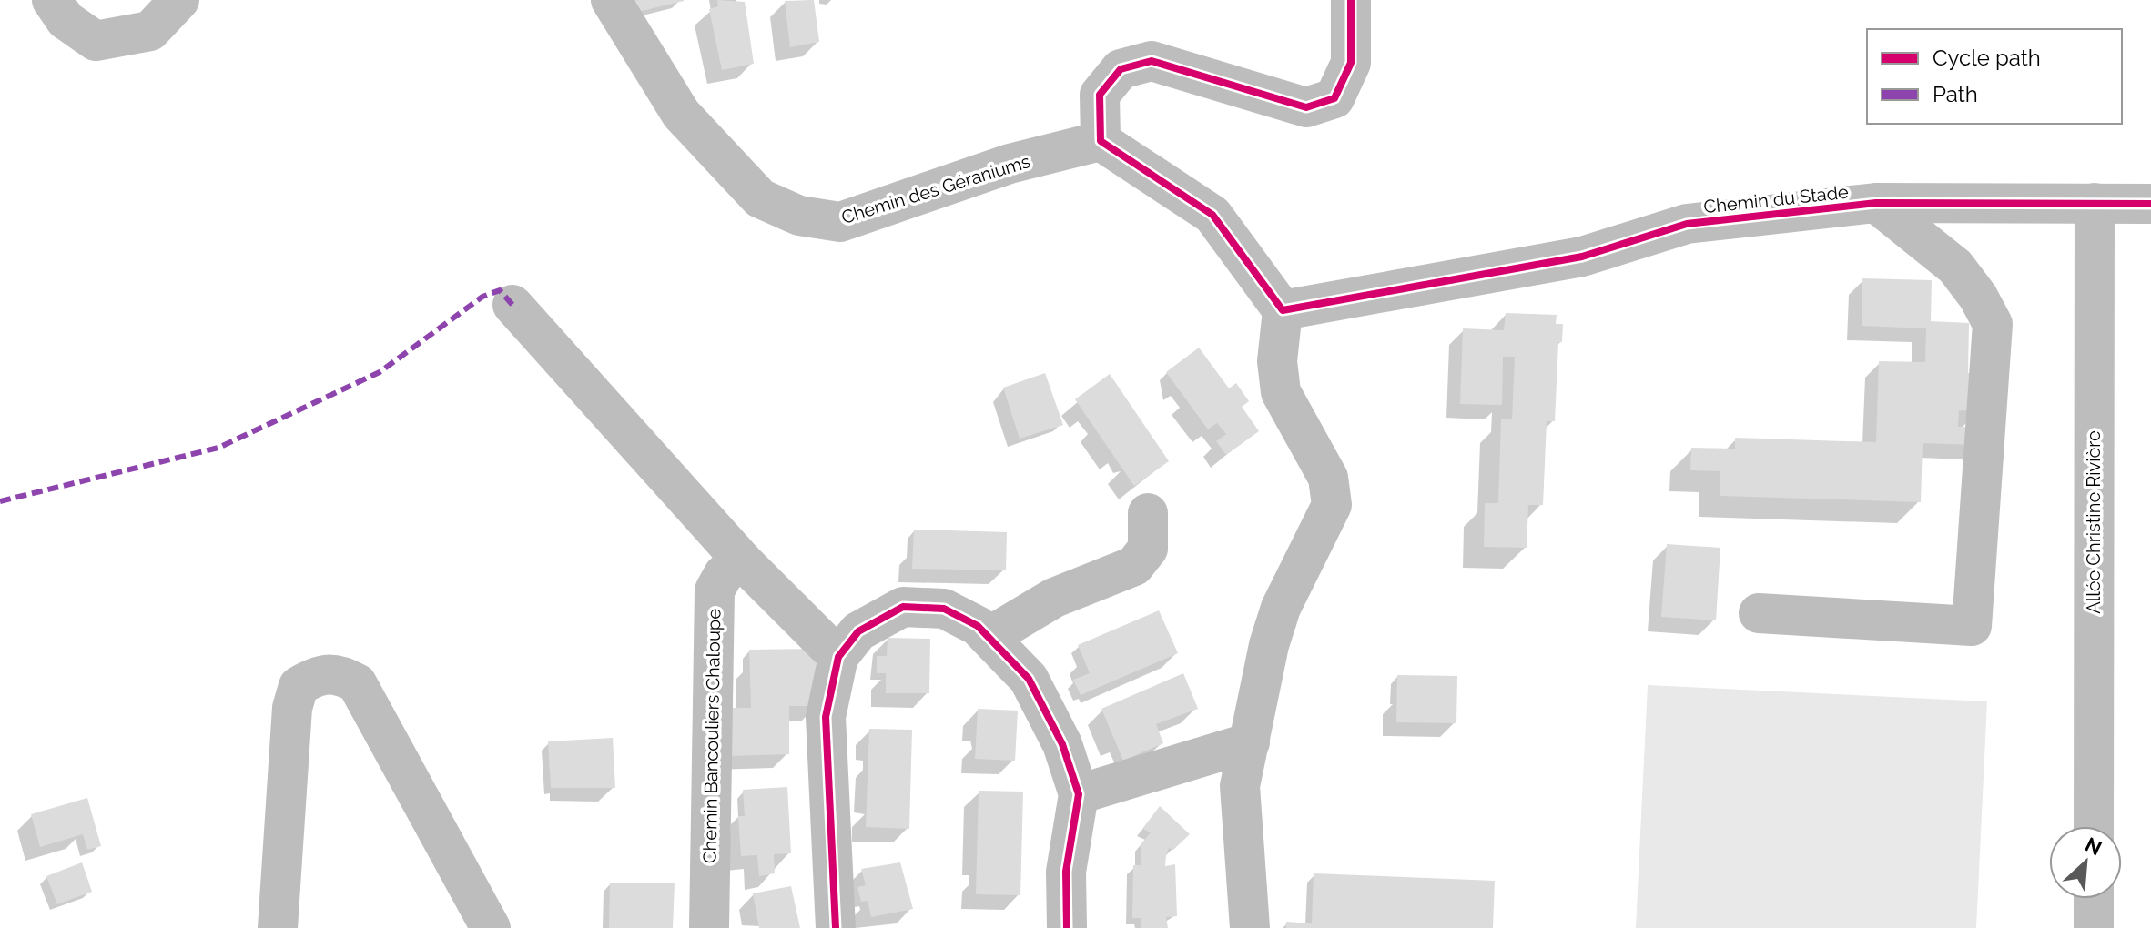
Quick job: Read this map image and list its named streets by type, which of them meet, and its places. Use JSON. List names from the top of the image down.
{
  "streets": {
    "street": [
      "Chemin des Géraniums",
      "Chemin du Stade",
      "Allée Christine Rivière",
      "Chemin Bancouliers Chaloupe"
    ]
  },
  "crossings": [
    ["Chemin du Stade", "Allée Christine Rivière"]
  ],
  "legend": ["Cycle path", "Path"],
  "north": "top right"
}
